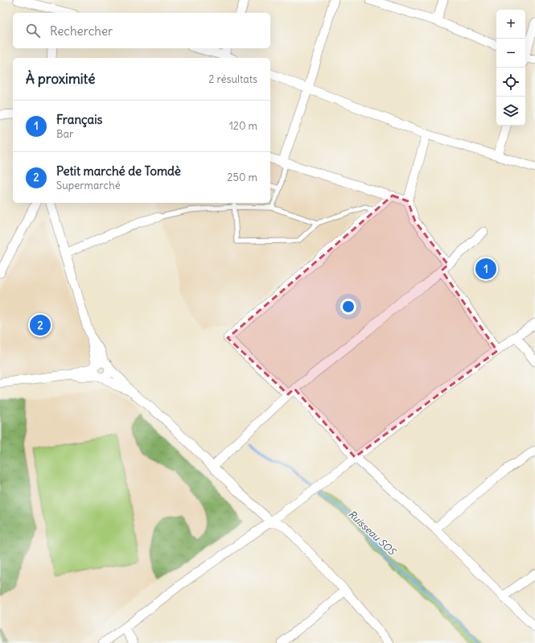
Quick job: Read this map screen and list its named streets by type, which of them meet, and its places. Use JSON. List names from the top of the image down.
{
  "water": ["Ruisseau SOS"],
  "page": {
    "map_buttons": ["+", "−"],
    "search": "Rechercher",
    "heading": ["À proximité", "2 résultats"],
    "list": [
      {
        "mark": "1",
        "name": "Français",
        "note": "Bar",
        "value": "120 m"
      },
      {
        "mark": "2",
        "name": "Petit marché de Tomdè",
        "note": "Supermarché",
        "value": "250 m"
      }
    ],
    "pins": ["1", "2"]
  }
}
